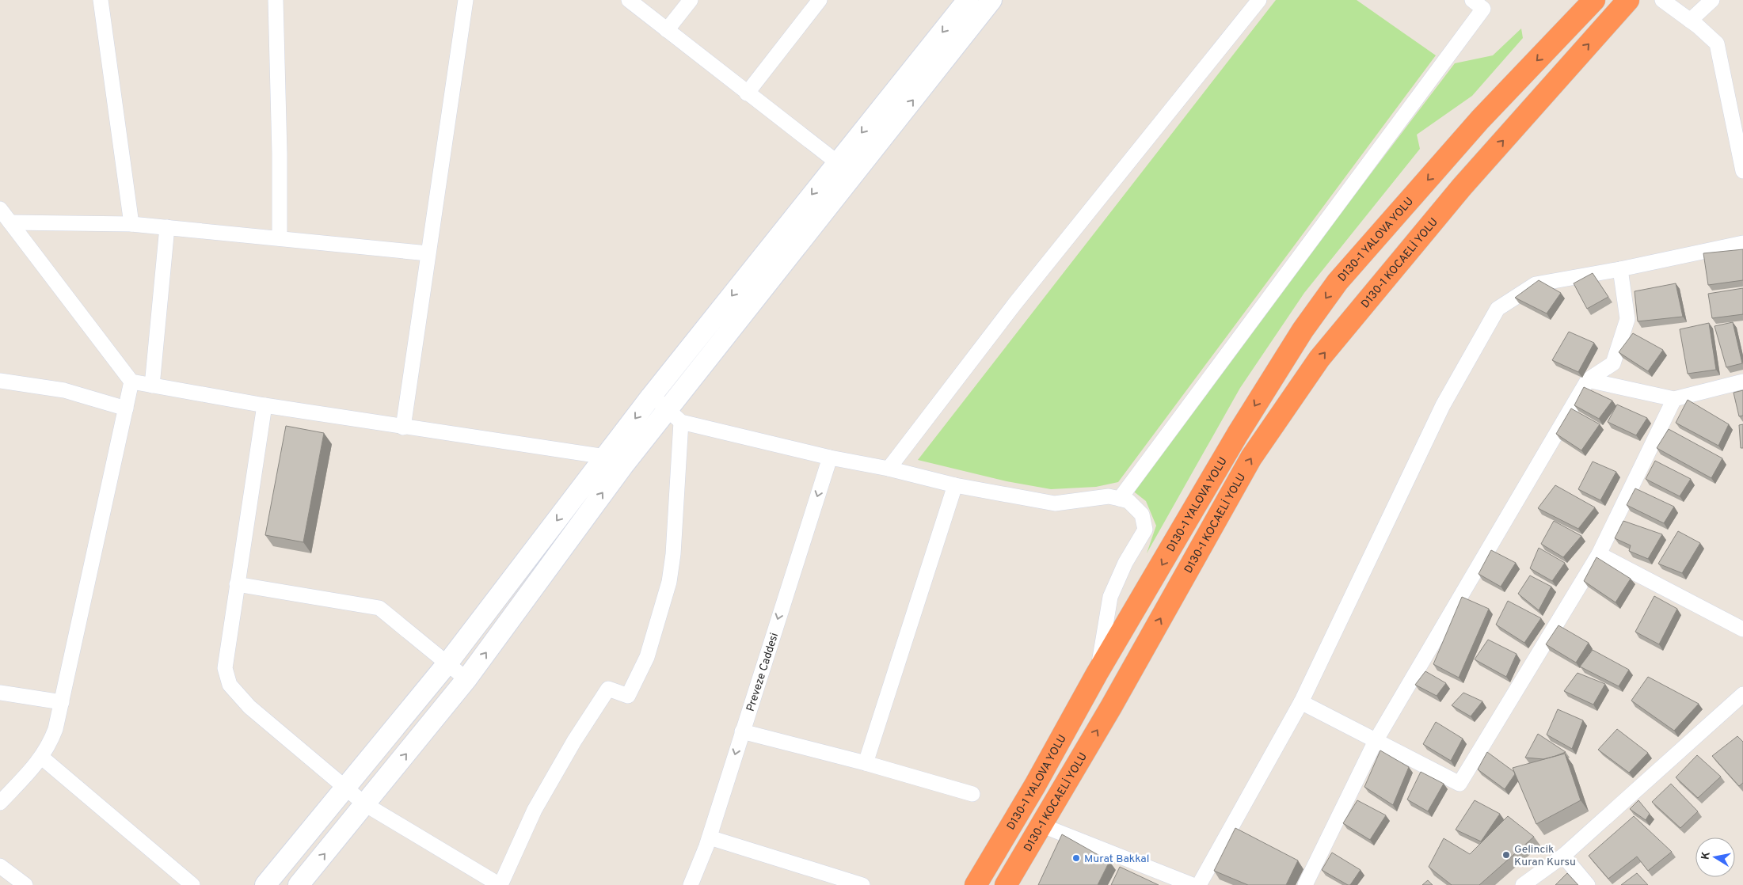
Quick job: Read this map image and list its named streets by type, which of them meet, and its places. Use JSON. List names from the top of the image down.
{
  "streets": {
    "highway": ["D130-1 YALOVA YOLU", "D130-1 KOCAELİ YOLU"],
    "street": ["Preveze Caddesi"]
  },
  "one_way": ["D130-1 YALOVA YOLU", "D130-1 KOCAELİ YOLU"],
  "places": ["Gelincik Kuran Kursu", "Murat Bakkal"],
  "north": "left"
}
